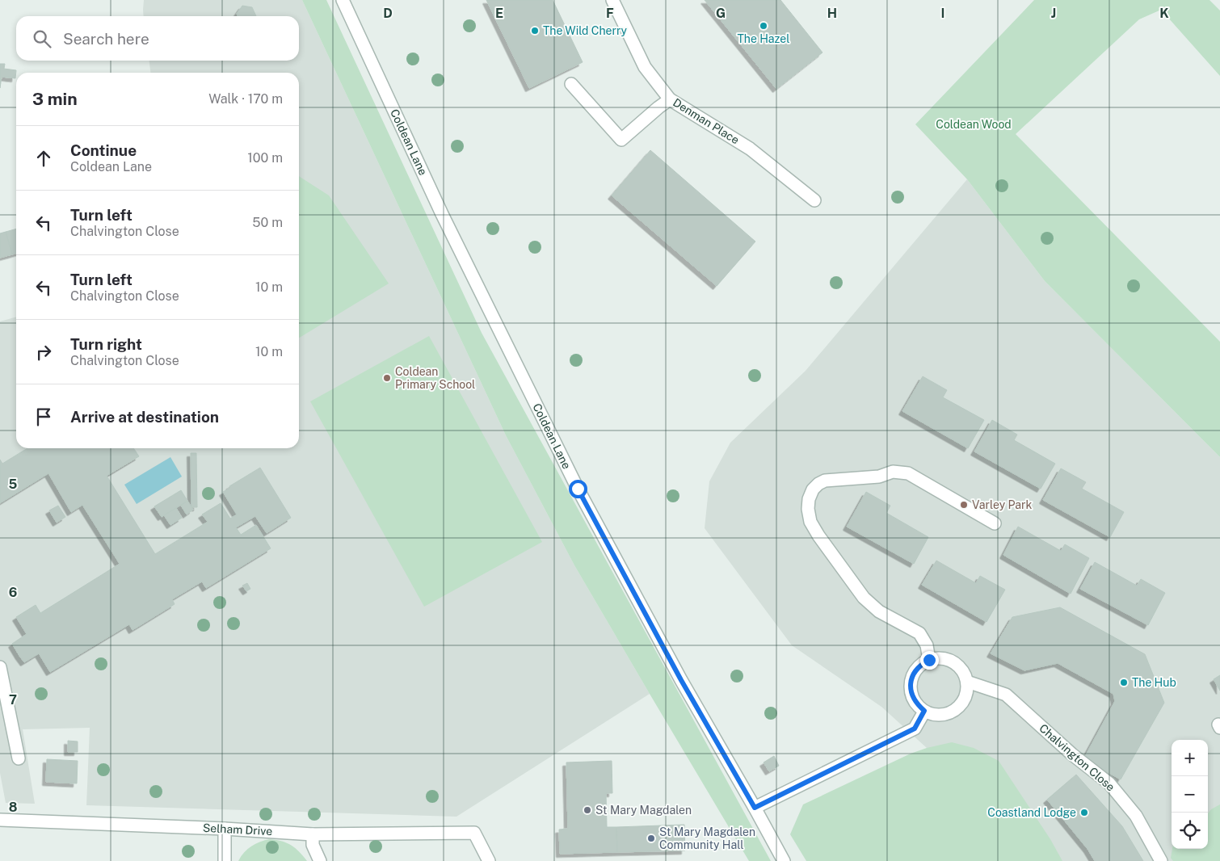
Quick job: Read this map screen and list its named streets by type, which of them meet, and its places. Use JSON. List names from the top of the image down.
{
  "streets": {
    "street": [
      "Denman Place",
      "Coldean Lane",
      "Chalvington Close",
      "Selham Drive"
    ]
  },
  "parks": ["Coldean Wood"],
  "places": [
    "The Hazel",
    "The Wild Cherry",
    "Coldean Primary School",
    "Varley Park",
    "The Hub",
    "St Mary Magdalen",
    "Coastland Lodge",
    "St Mary Magdalen Community Hall"
  ],
  "page": {
    "search": "Search here",
    "heading": ["3 min", "Walk · 170 m"],
    "list": [
      ["Continue", "Coldean Lane", "100 m"],
      ["Turn left", "Chalvington Close", "50 m"],
      ["Turn left", "Chalvington Close", "10 m"],
      ["Turn right", "Chalvington Close", "10 m"],
      "Arrive at destination"
    ],
    "map_buttons": ["+", "−"]
  },
  "grid": {
    "columns": [
      "D",
      "E",
      "F",
      "G",
      "H",
      "I",
      "J",
      "K"
    ],
    "rows": [
      "5",
      "6",
      "7",
      "8"
    ]
  }
}
